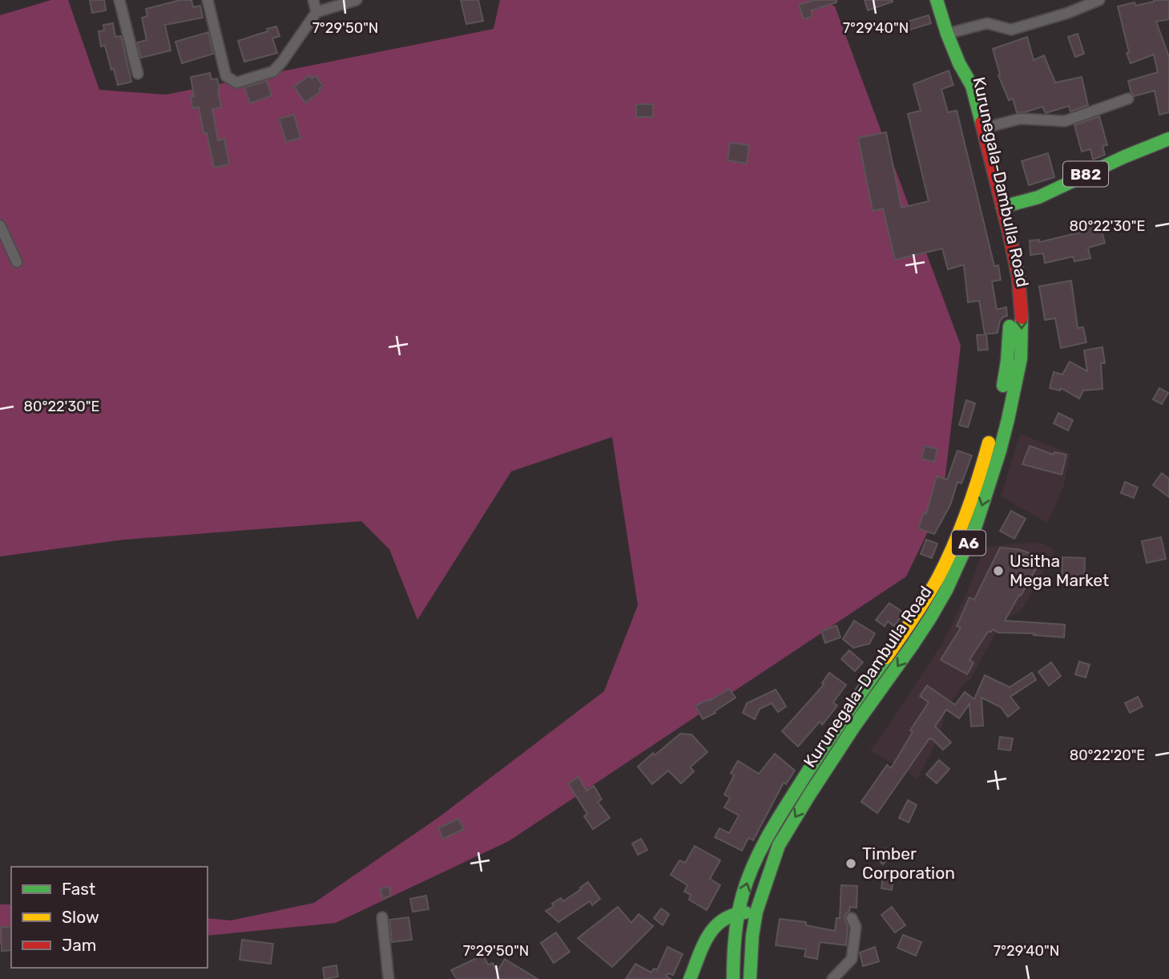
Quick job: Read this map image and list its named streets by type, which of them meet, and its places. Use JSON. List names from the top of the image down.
{
  "streets": {
    "main road": ["B82", "Kurunegala-Dambulla Road", "A6"]
  },
  "crossings": [
    ["B82", "Kurunegala-Dambulla Road"]
  ],
  "places": ["Usitha Mega Market", "Timber Corporation"],
  "legend": ["Fast", "Slow", "Jam"],
  "coordinates": [
    "7°29'50\"N",
    "7°29'40\"N",
    "80°22'30\"E",
    "80°22'20\"E"
  ]
}
